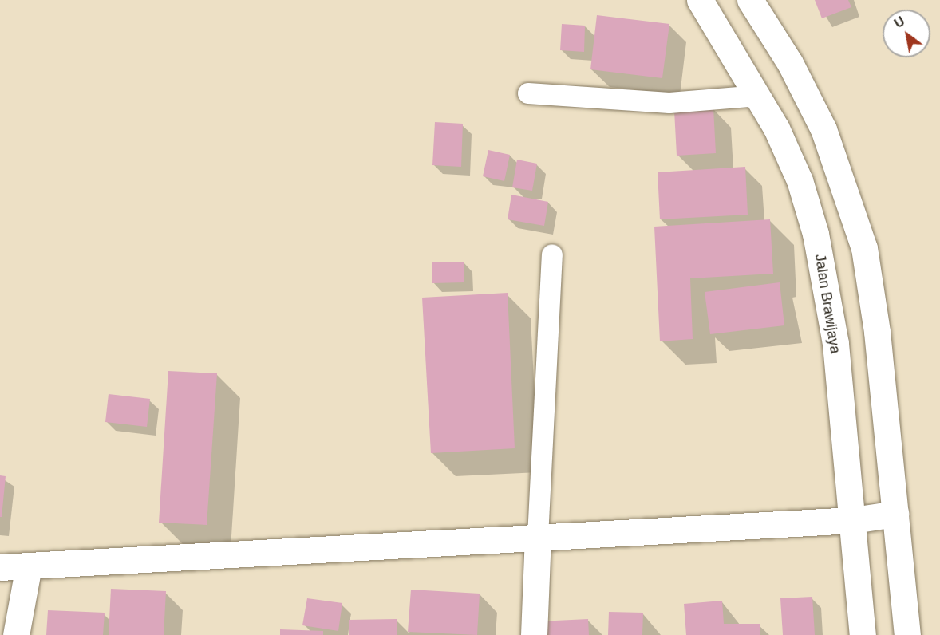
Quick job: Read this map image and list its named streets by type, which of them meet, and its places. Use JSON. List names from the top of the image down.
{
  "streets": {
    "main road": ["Jalan Brawijaya"]
  },
  "north": "top left"
}
